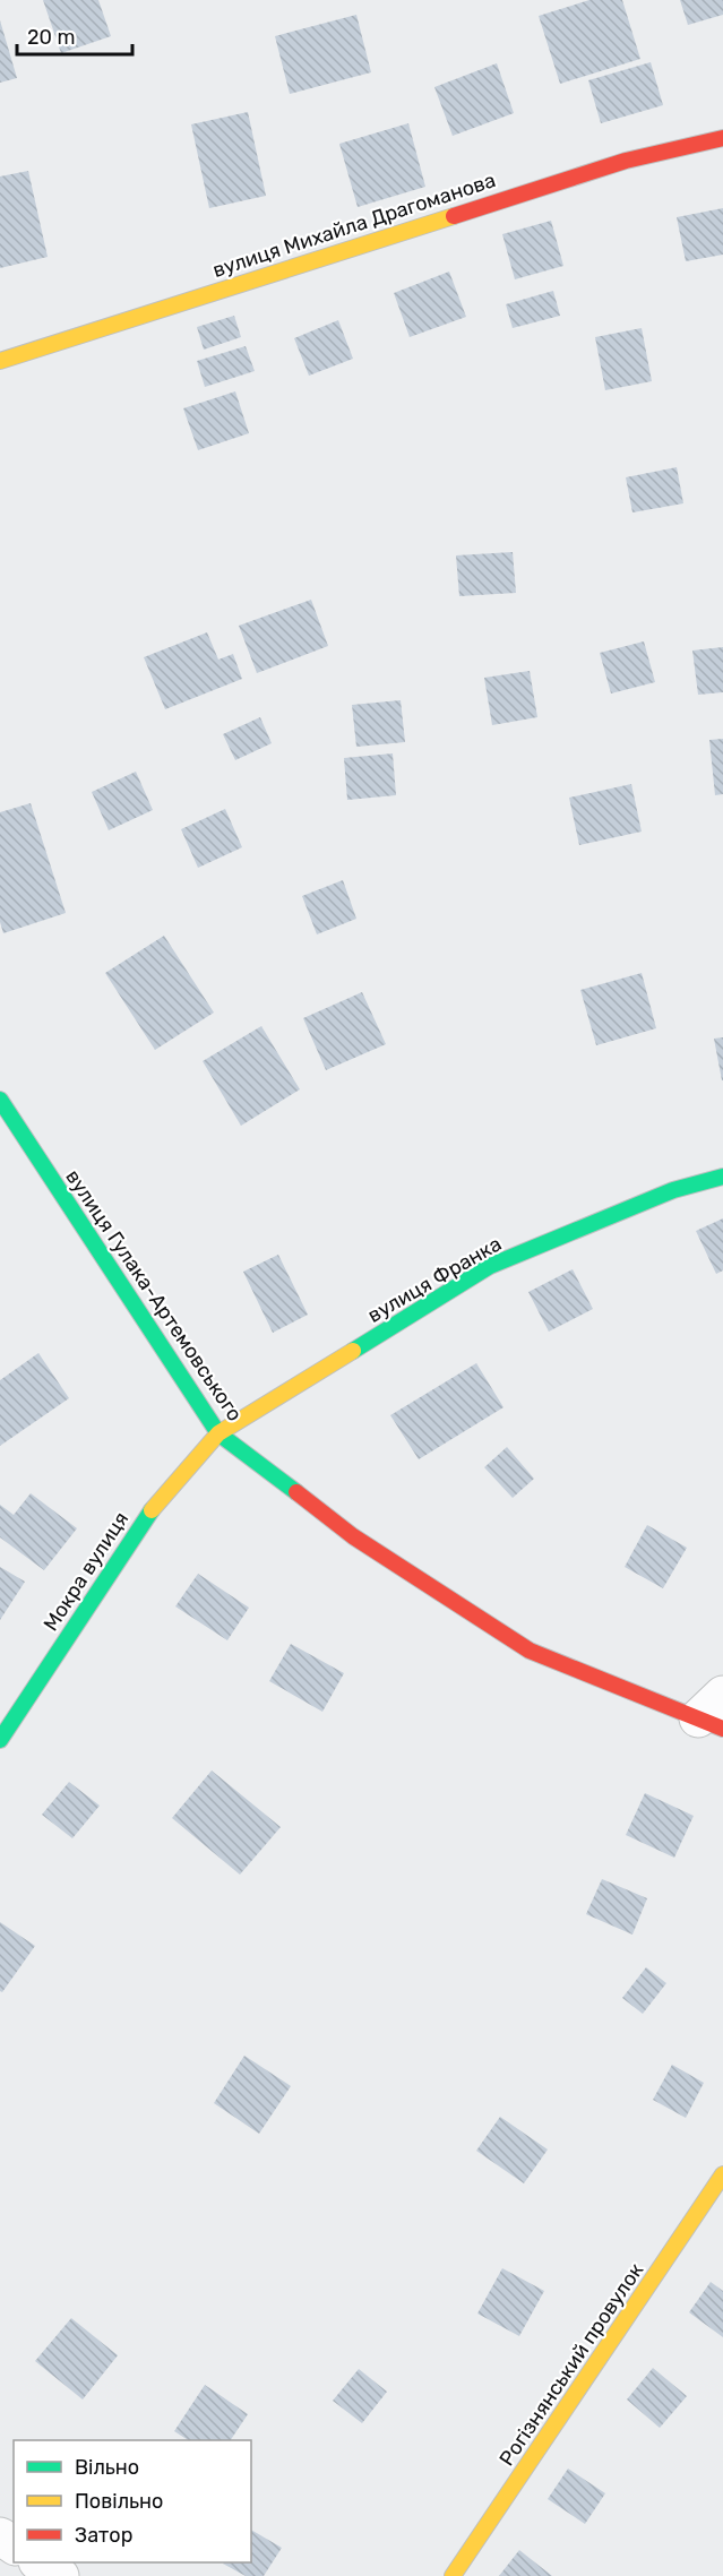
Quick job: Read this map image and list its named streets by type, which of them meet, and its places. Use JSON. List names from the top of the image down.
{
  "streets": {
    "street": [
      "вулиця Михайла Драгоманова",
      "вулиця Франка",
      "вулиця Гулака-Артемовського",
      "Мокра вулиця",
      "Рогізнянський провулок"
    ]
  },
  "crossings": [
    ["вулиця Франка", "вулиця Гулака-Артемовського"],
    ["вулиця Франка", "Мокра вулиця"],
    ["вулиця Гулака-Артемовського", "Мокра вулиця"]
  ],
  "legend": ["Вільно", "Повільно", "Затор"],
  "scale_bar": "20 m"
}
